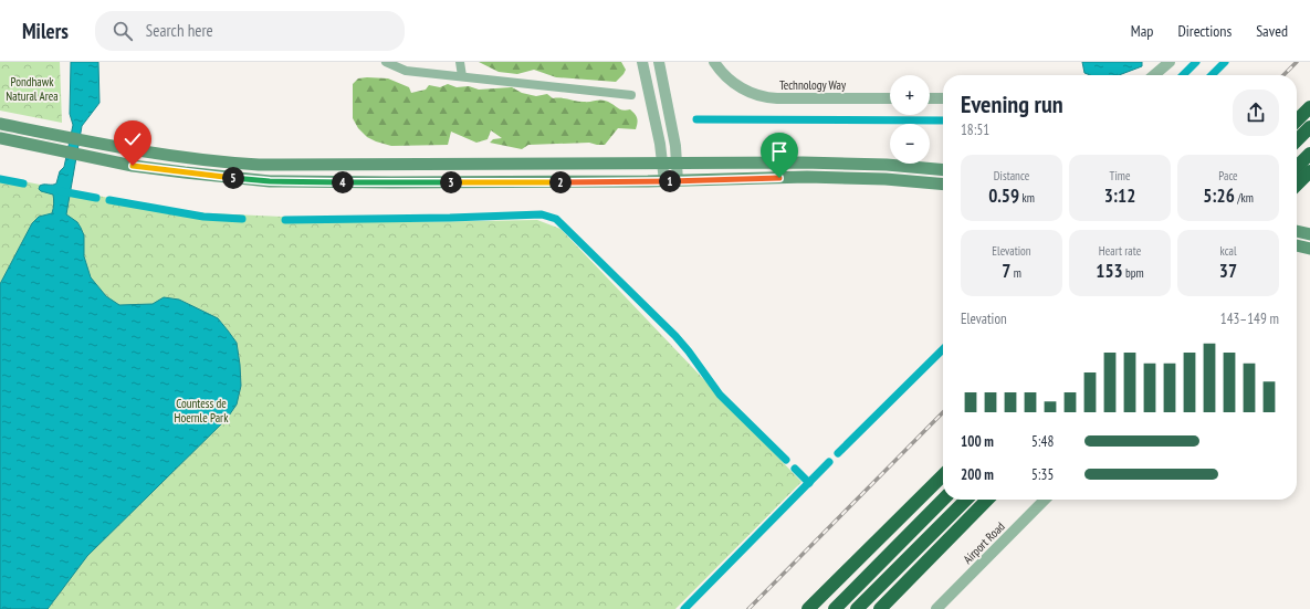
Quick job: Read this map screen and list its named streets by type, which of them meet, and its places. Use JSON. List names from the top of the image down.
{
  "streets": {
    "street": ["Technology Way", "Airport Road"]
  },
  "parks": ["Pondhawk Natural Area", "Countess de Hoernle Park"],
  "page": {
    "header": "Milers",
    "search": "Search here",
    "nav": ["Map", "Directions", "Saved"],
    "map_buttons": ["+", "−"],
    "heading": ["Evening run", "18:51"],
    "stats": [
      ["Distance", "0.59 km"],
      ["Time", "3:12"],
      ["Pace", "5:26 /km"],
      ["Elevation", "7 m"],
      ["Heart rate", "153 bpm"],
      ["kcal", "37"]
    ],
    "pins": [
      "5",
      "1",
      "2",
      "3",
      "4"
    ],
    "chart": ["Elevation", "143–149 m"],
    "list": [
      {
        "name": "100 m",
        "note": "5:48"
      },
      {
        "name": "200 m",
        "note": "5:35"
      }
    ]
  }
}
